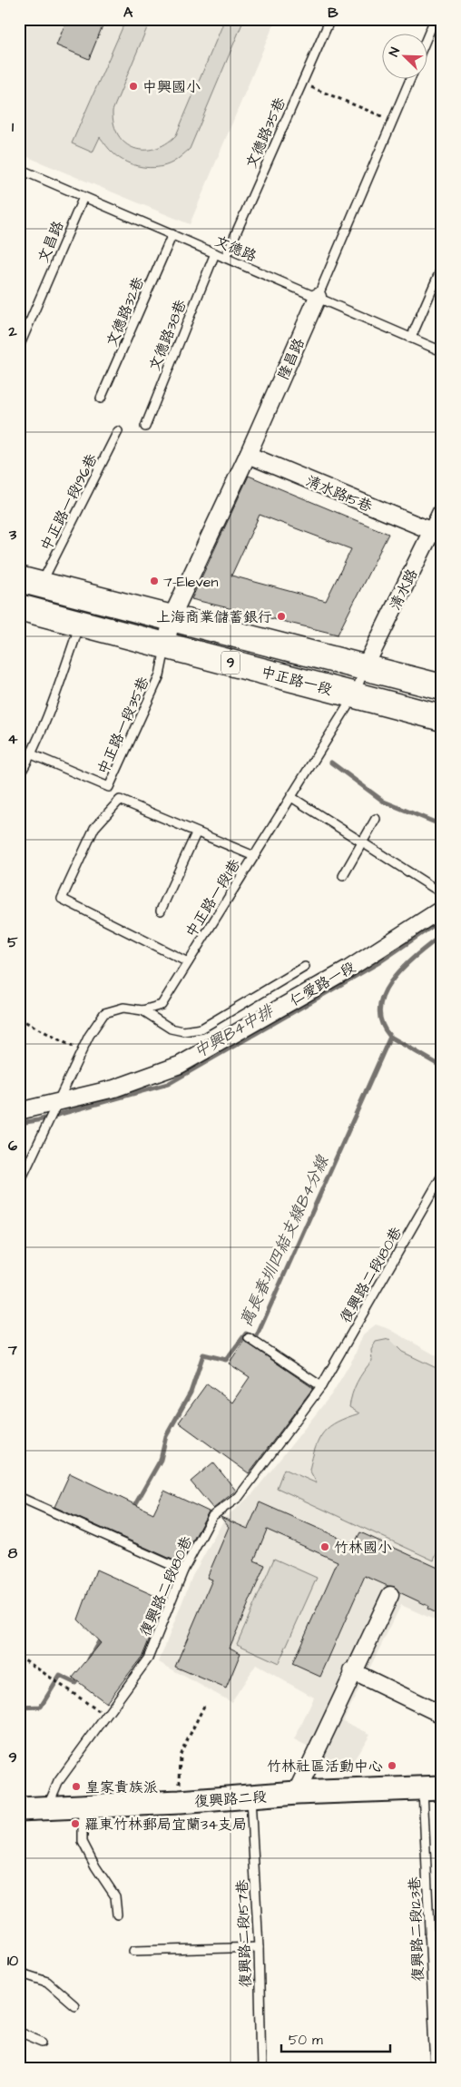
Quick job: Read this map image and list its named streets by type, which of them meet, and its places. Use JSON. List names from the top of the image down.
{
  "streets": {
    "main road": ["9", "中正路一段", "復興路二段"],
    "street": [
      "隆昌路",
      "清水路15巷",
      "清水路",
      "仁愛路一段"
    ],
    "lane": [
      "文德路35巷",
      "文昌路",
      "文德路",
      "文德路32巷",
      "文德路38巷",
      "中正路一段196巷",
      "中正路一段35巷",
      "中正路一段1巷",
      "復興路二段180巷",
      "復興路二段123巷",
      "復興路二段157巷"
    ]
  },
  "crossings": [
    ["文德路35巷", "文德路"],
    ["文昌路", "文德路"],
    ["文德路", "文德路32巷"],
    ["文德路", "文德路38巷"],
    ["文德路", "隆昌路"],
    ["隆昌路", "清水路15巷"],
    ["隆昌路", "中正路一段"],
    ["隆昌路", "中正路一段35巷"],
    ["清水路15巷", "清水路"],
    ["中正路一段196巷", "中正路一段"],
    ["清水路", "中正路一段"],
    ["清水路", "中正路一段1巷"],
    ["中正路一段", "中正路一段35巷"],
    ["中正路一段", "中正路一段1巷"],
    ["中正路一段1巷", "仁愛路一段"],
    ["復興路二段180巷", "復興路二段"],
    ["復興路二段", "復興路二段123巷"],
    ["復興路二段", "復興路二段157巷"]
  ],
  "water": ["中興B4中排", "萬長春圳四結支線B4分線"],
  "places": [
    "中興國小",
    "7-Eleven",
    "上海商業儲蓄銀行",
    "竹林國小",
    "竹林社區活動中心",
    "皇家貴族派",
    "羅東竹林郵局宜蘭34支局"
  ],
  "scale_bar": "50 m",
  "north": "top left",
  "grid": {
    "columns": ["A", "B"],
    "rows": [
      "1",
      "2",
      "3",
      "4",
      "5",
      "6",
      "7",
      "8",
      "9",
      "10"
    ]
  }
}
